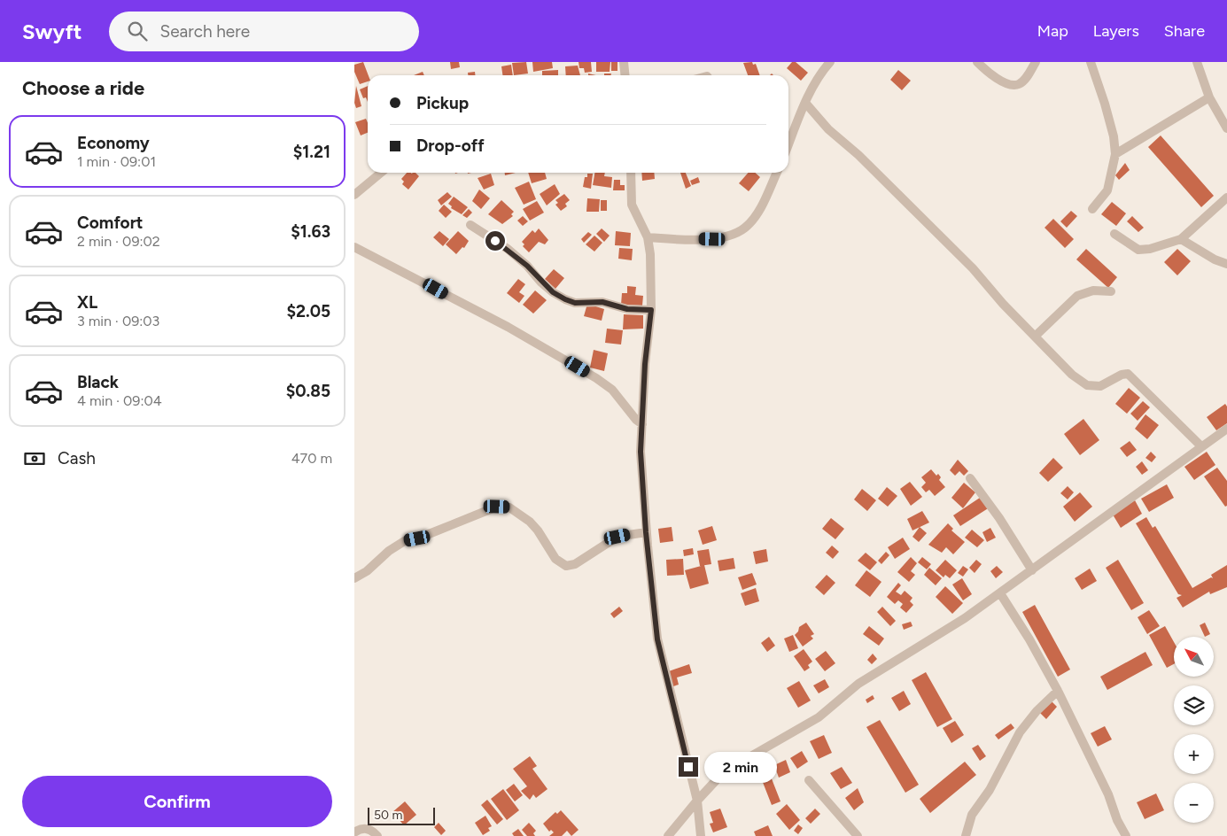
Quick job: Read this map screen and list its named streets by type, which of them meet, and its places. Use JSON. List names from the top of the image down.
{
  "scale_bar": "50 m",
  "north": "top left",
  "page": {
    "header": "Swyft",
    "search": "Search here",
    "nav": ["Map", "Layers", "Share"],
    "heading": "Choose a ride",
    "banner": ["Pickup", "Drop-off"],
    "list": [
      {
        "name": "Economy",
        "note": "1 min · 09:01",
        "value": "$1.21"
      },
      {
        "name": "Comfort",
        "note": "2 min · 09:02",
        "value": "$1.63"
      },
      {
        "name": "XL",
        "note": "3 min · 09:03",
        "value": "$2.05"
      },
      {
        "name": "Black",
        "note": "4 min · 09:04",
        "value": "$0.85"
      }
    ],
    "pay": ["Cash", "470 m"],
    "map_buttons": ["+", "−"],
    "bubble": "2 min",
    "buttons": "Confirm",
    "scale": "50 m"
  }
}
